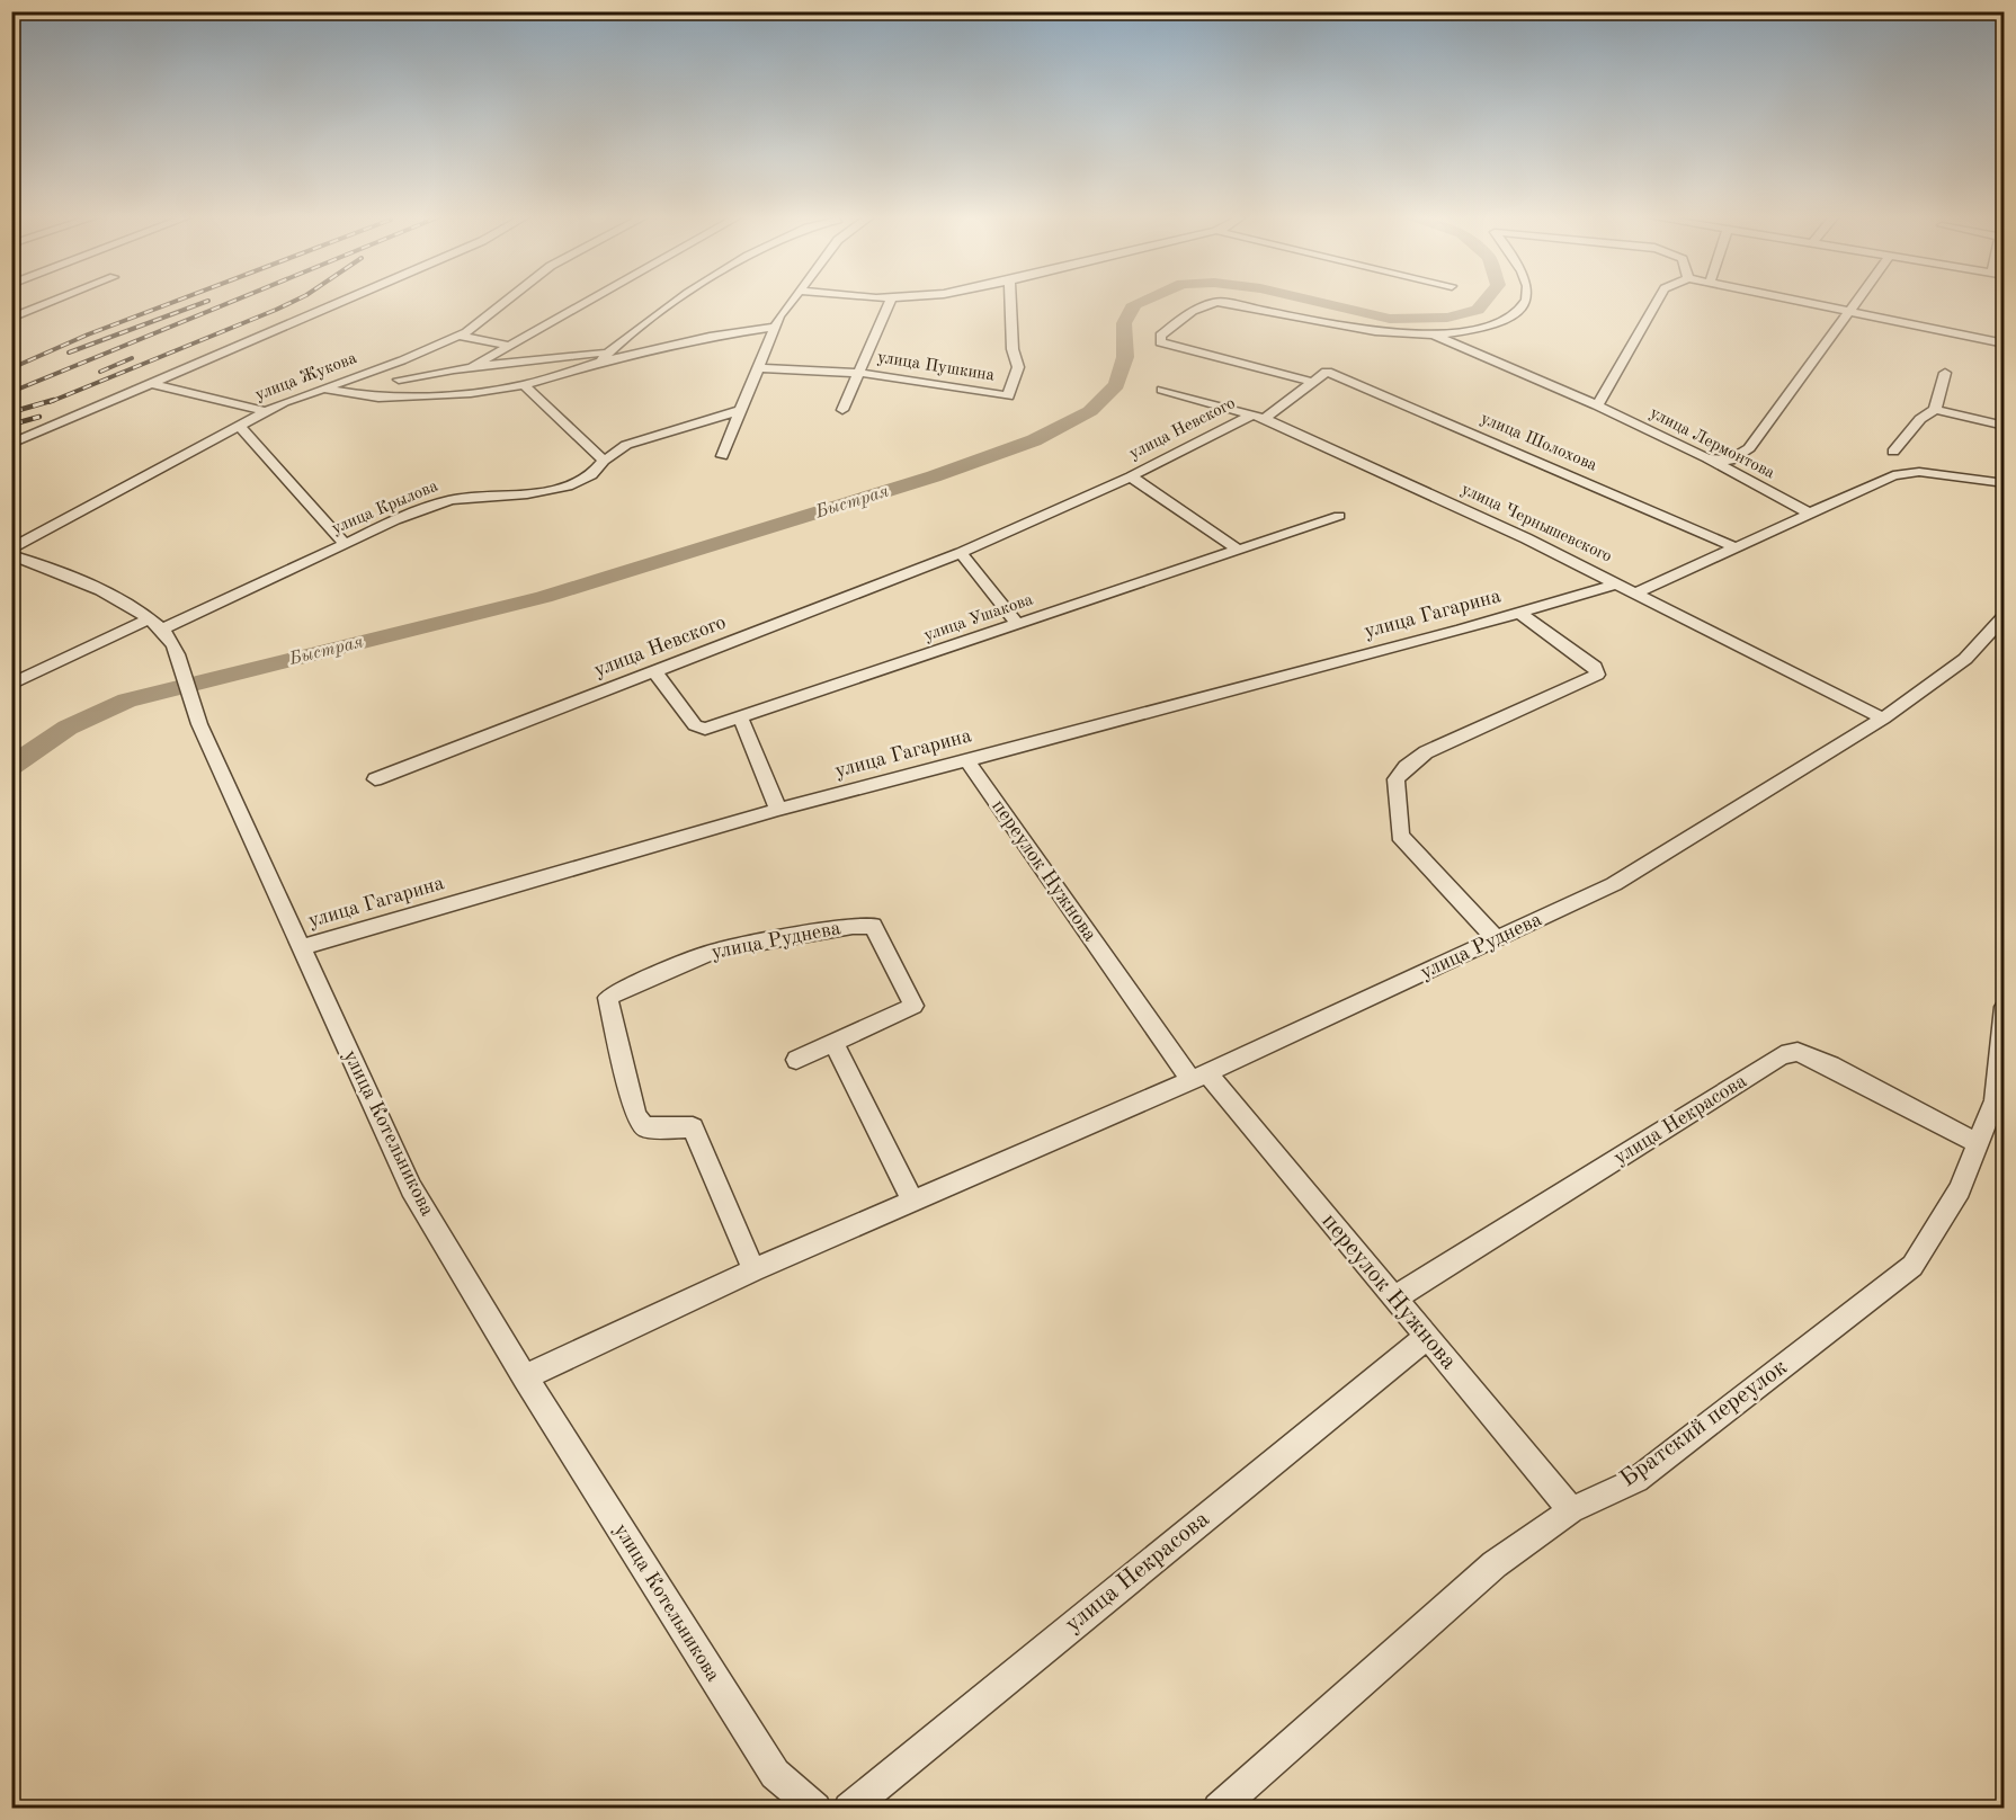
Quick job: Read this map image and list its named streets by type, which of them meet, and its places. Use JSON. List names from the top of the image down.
{
  "streets": {
    "street": [
      "улица Пушкина",
      "улица Жукова",
      "улица Невского",
      "улица Шолохова",
      "улица Лермонтова",
      "улица Крылова",
      "улица Чернышевского",
      "улица Гагарина",
      "улица Ушакова",
      "переулок Нужнова",
      "улица Руднева",
      "улица Некрасова",
      "улица Котельникова",
      "Братский переулок"
    ]
  },
  "crossings": [
    ["улица Невского", "улица Шолохова"],
    ["улица Невского", "улица Лермонтова"],
    ["улица Невского", "улица Чернышевского"],
    ["улица Невского", "улица Ушакова"],
    ["улица Крылова", "улица Котельникова"],
    ["улица Чернышевского", "улица Гагарина"],
    ["улица Чернышевского", "улица Руднева"],
    ["улица Гагарина", "переулок Нужнова"],
    ["улица Гагарина", "улица Руднева"],
    ["улица Гагарина", "улица Котельникова"],
    ["переулок Нужнова", "улица Руднева"],
    ["переулок Нужнова", "улица Некрасова"],
    ["переулок Нужнова", "Братский переулок"],
    ["улица Руднева", "улица Котельникова"],
    ["улица Некрасова", "Братский переулок"]
  ],
  "water": ["Быстрая"]
}
